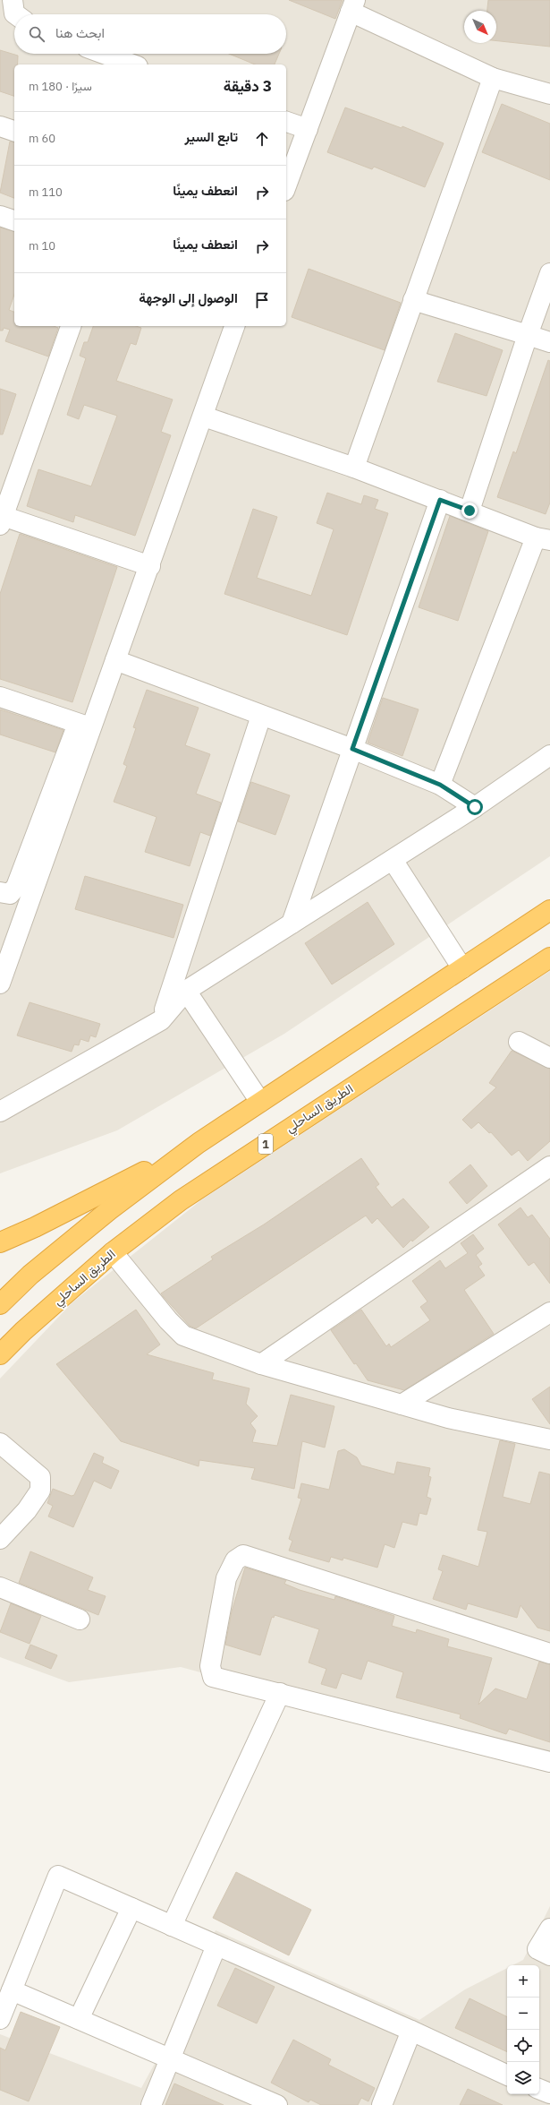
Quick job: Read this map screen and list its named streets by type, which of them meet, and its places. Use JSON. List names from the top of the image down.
{
  "streets": {
    "highway": ["الطريق الساحلي", "1"]
  },
  "north": "bottom right",
  "page": {
    "search": "ابحث هنا",
    "heading": ["3 دقيقة", "سيرًا · 180 m"],
    "list": [
      ["تابع السير", "60 m"],
      ["انعطف يمينًا", "110 m"],
      ["انعطف يمينًا", "10 m"],
      "الوصول إلى الوجهة"
    ],
    "map_buttons": ["+", "−"]
  }
}
